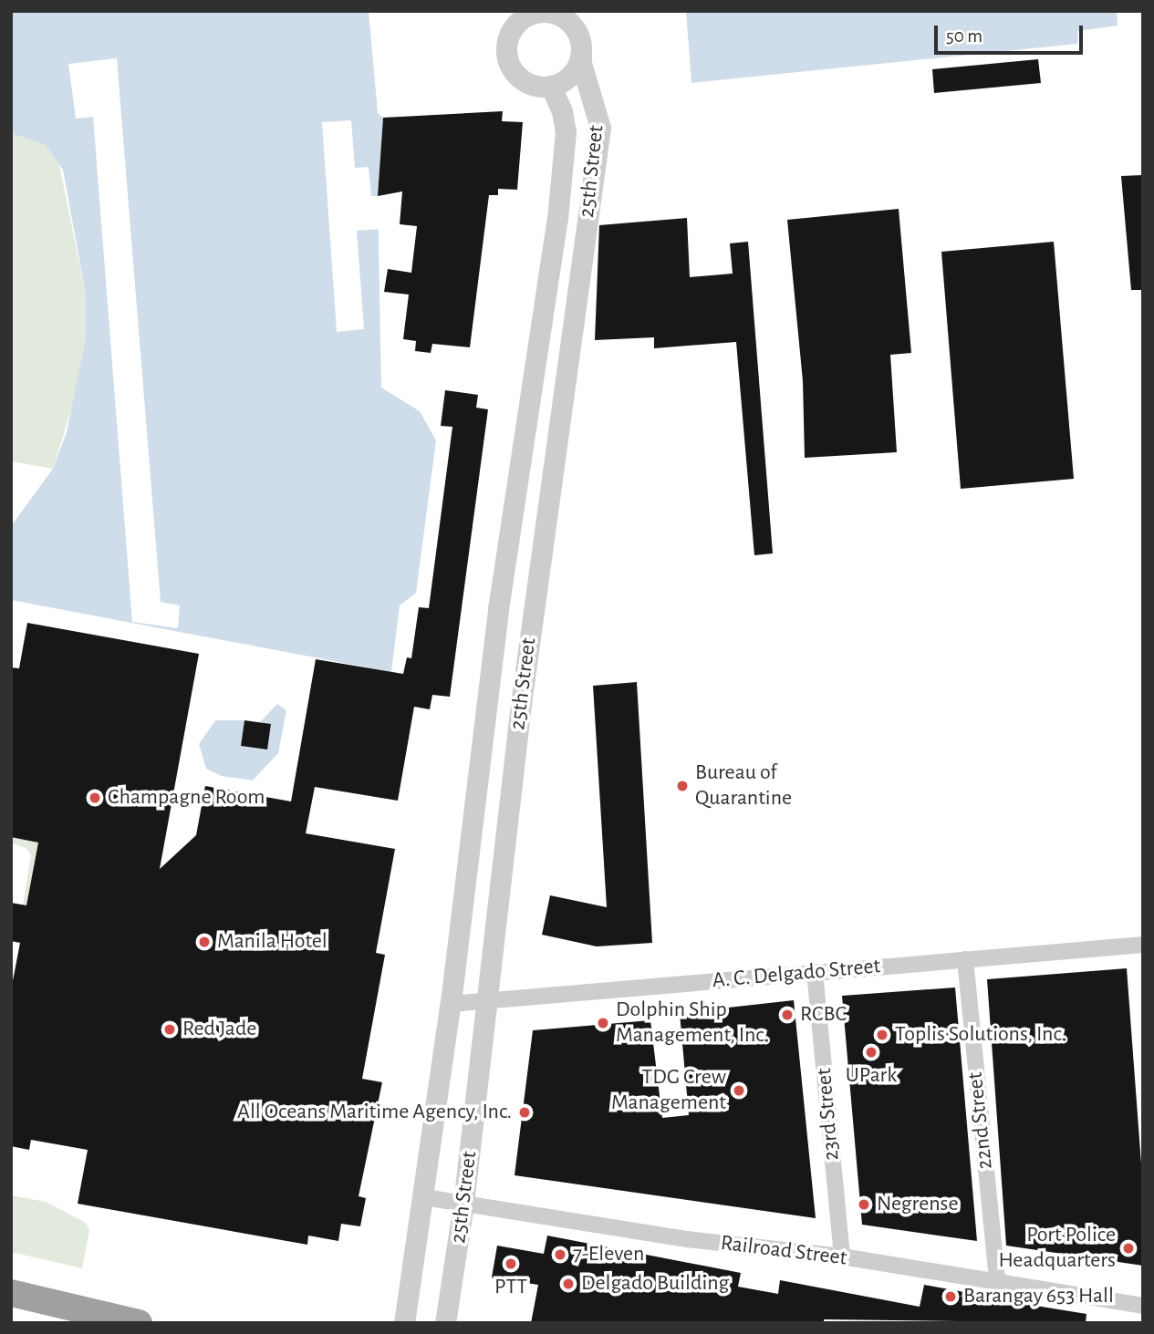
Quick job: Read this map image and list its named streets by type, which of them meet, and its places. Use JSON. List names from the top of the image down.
{
  "streets": {
    "street": [
      "25th Street",
      "A. C. Delgado Street",
      "23rd Street",
      "22nd Street",
      "Railroad Street"
    ]
  },
  "crossings": [
    ["25th Street", "A. C. Delgado Street"],
    ["25th Street", "Railroad Street"],
    ["A. C. Delgado Street", "23rd Street"],
    ["A. C. Delgado Street", "22nd Street"],
    ["23rd Street", "Railroad Street"],
    ["22nd Street", "Railroad Street"]
  ],
  "places": [
    "Bureau of Quarantine",
    "Champagne Room",
    "Manila Hotel",
    "RCBC",
    "Dolphin Ship Management, Inc.",
    "Red Jade",
    "Toplis Solutions, Inc.",
    "UPark",
    "TDG Crew Management",
    "All Oceans Maritime Agency, Inc.",
    "Negrense",
    "Port Police Headquarters",
    "7-Eleven",
    "PTT",
    "Delgado Building",
    "Barangay 653 Hall"
  ],
  "scale_bar": "50 m"
}
